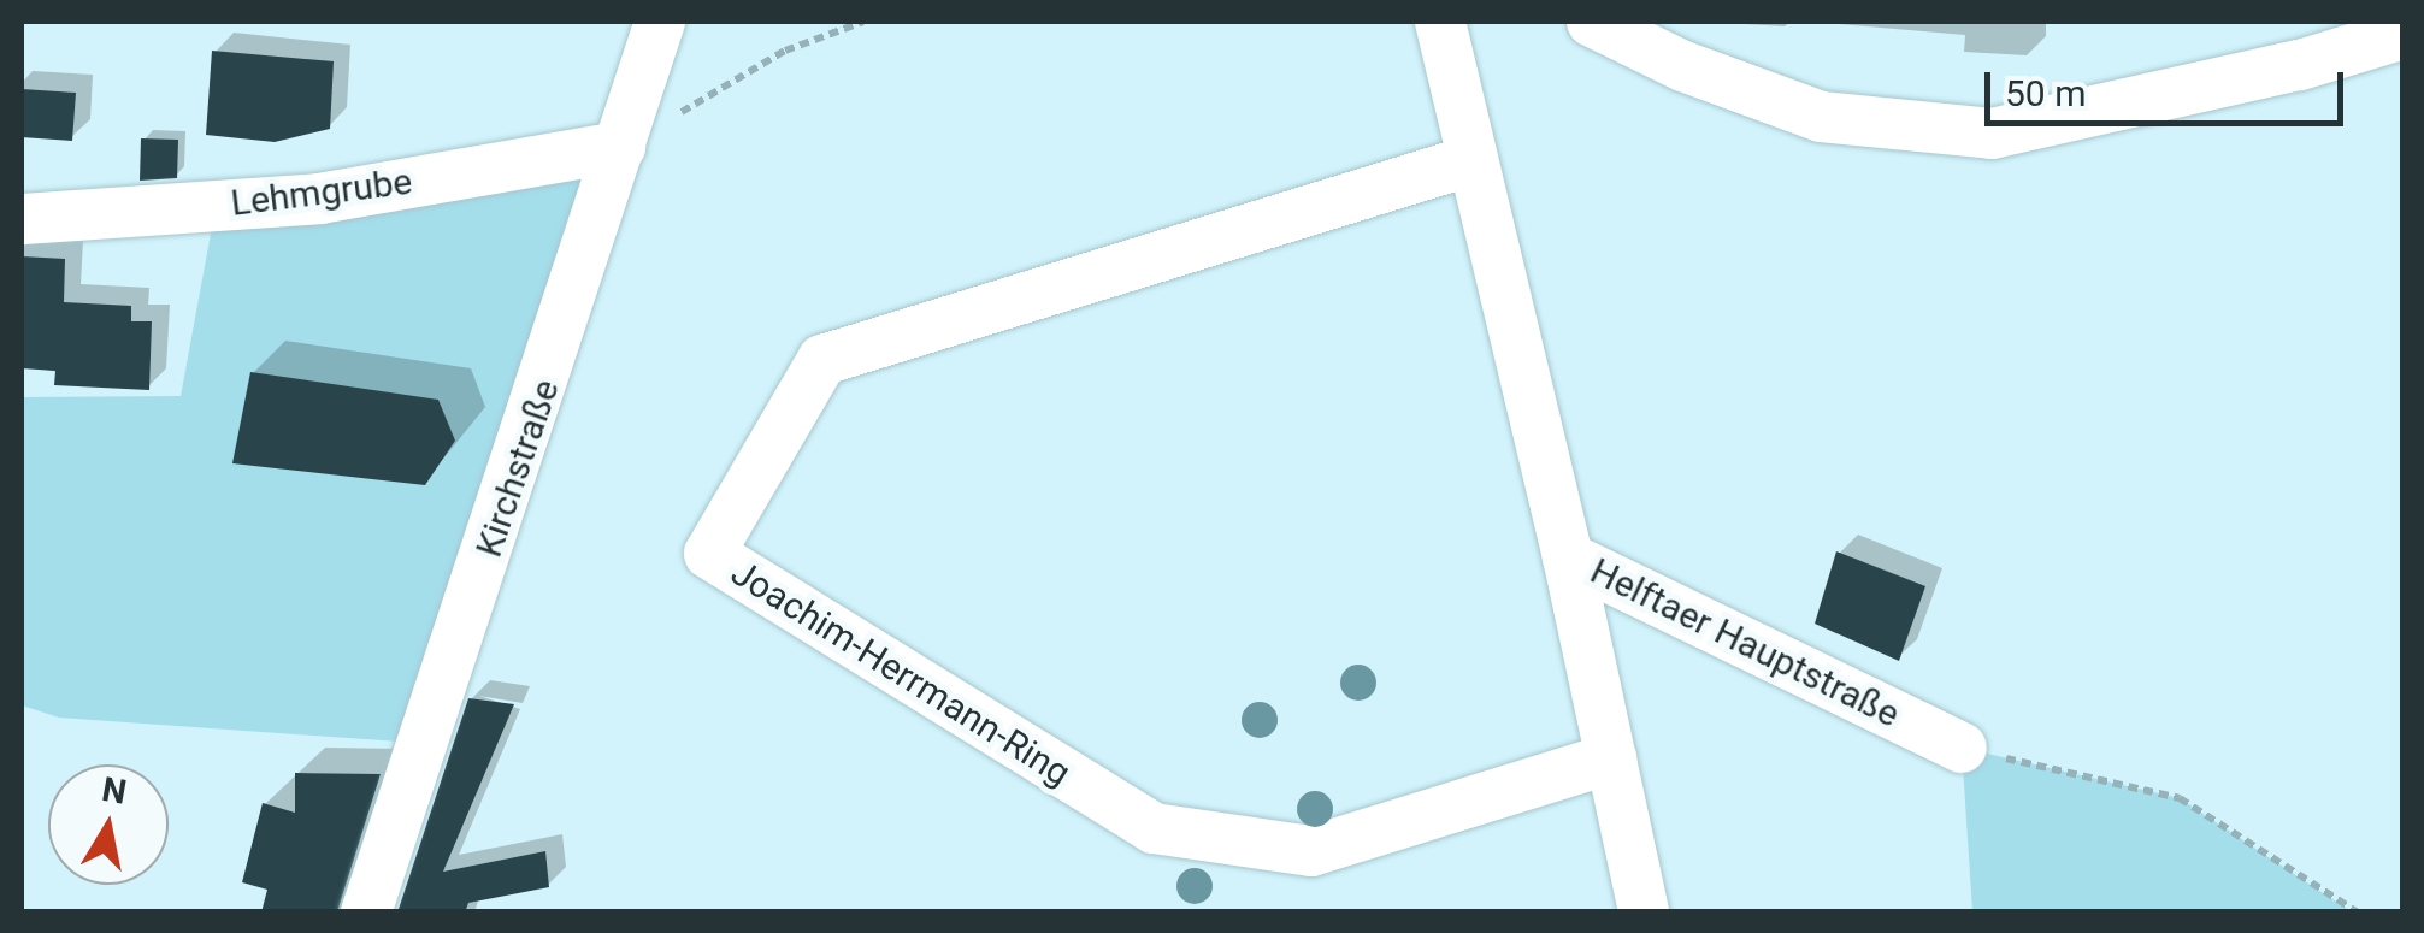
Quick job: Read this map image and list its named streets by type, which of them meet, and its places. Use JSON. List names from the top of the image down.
{
  "streets": {
    "street": [
      "Lehmgrube",
      "Kirchstraße",
      "Helftaer Hauptstraße",
      "Joachim-Herrmann-Ring"
    ]
  },
  "crossings": [
    ["Lehmgrube", "Kirchstraße"],
    ["Helftaer Hauptstraße", "Joachim-Herrmann-Ring"]
  ],
  "scale_bar": "50 m",
  "north": "top"
}
